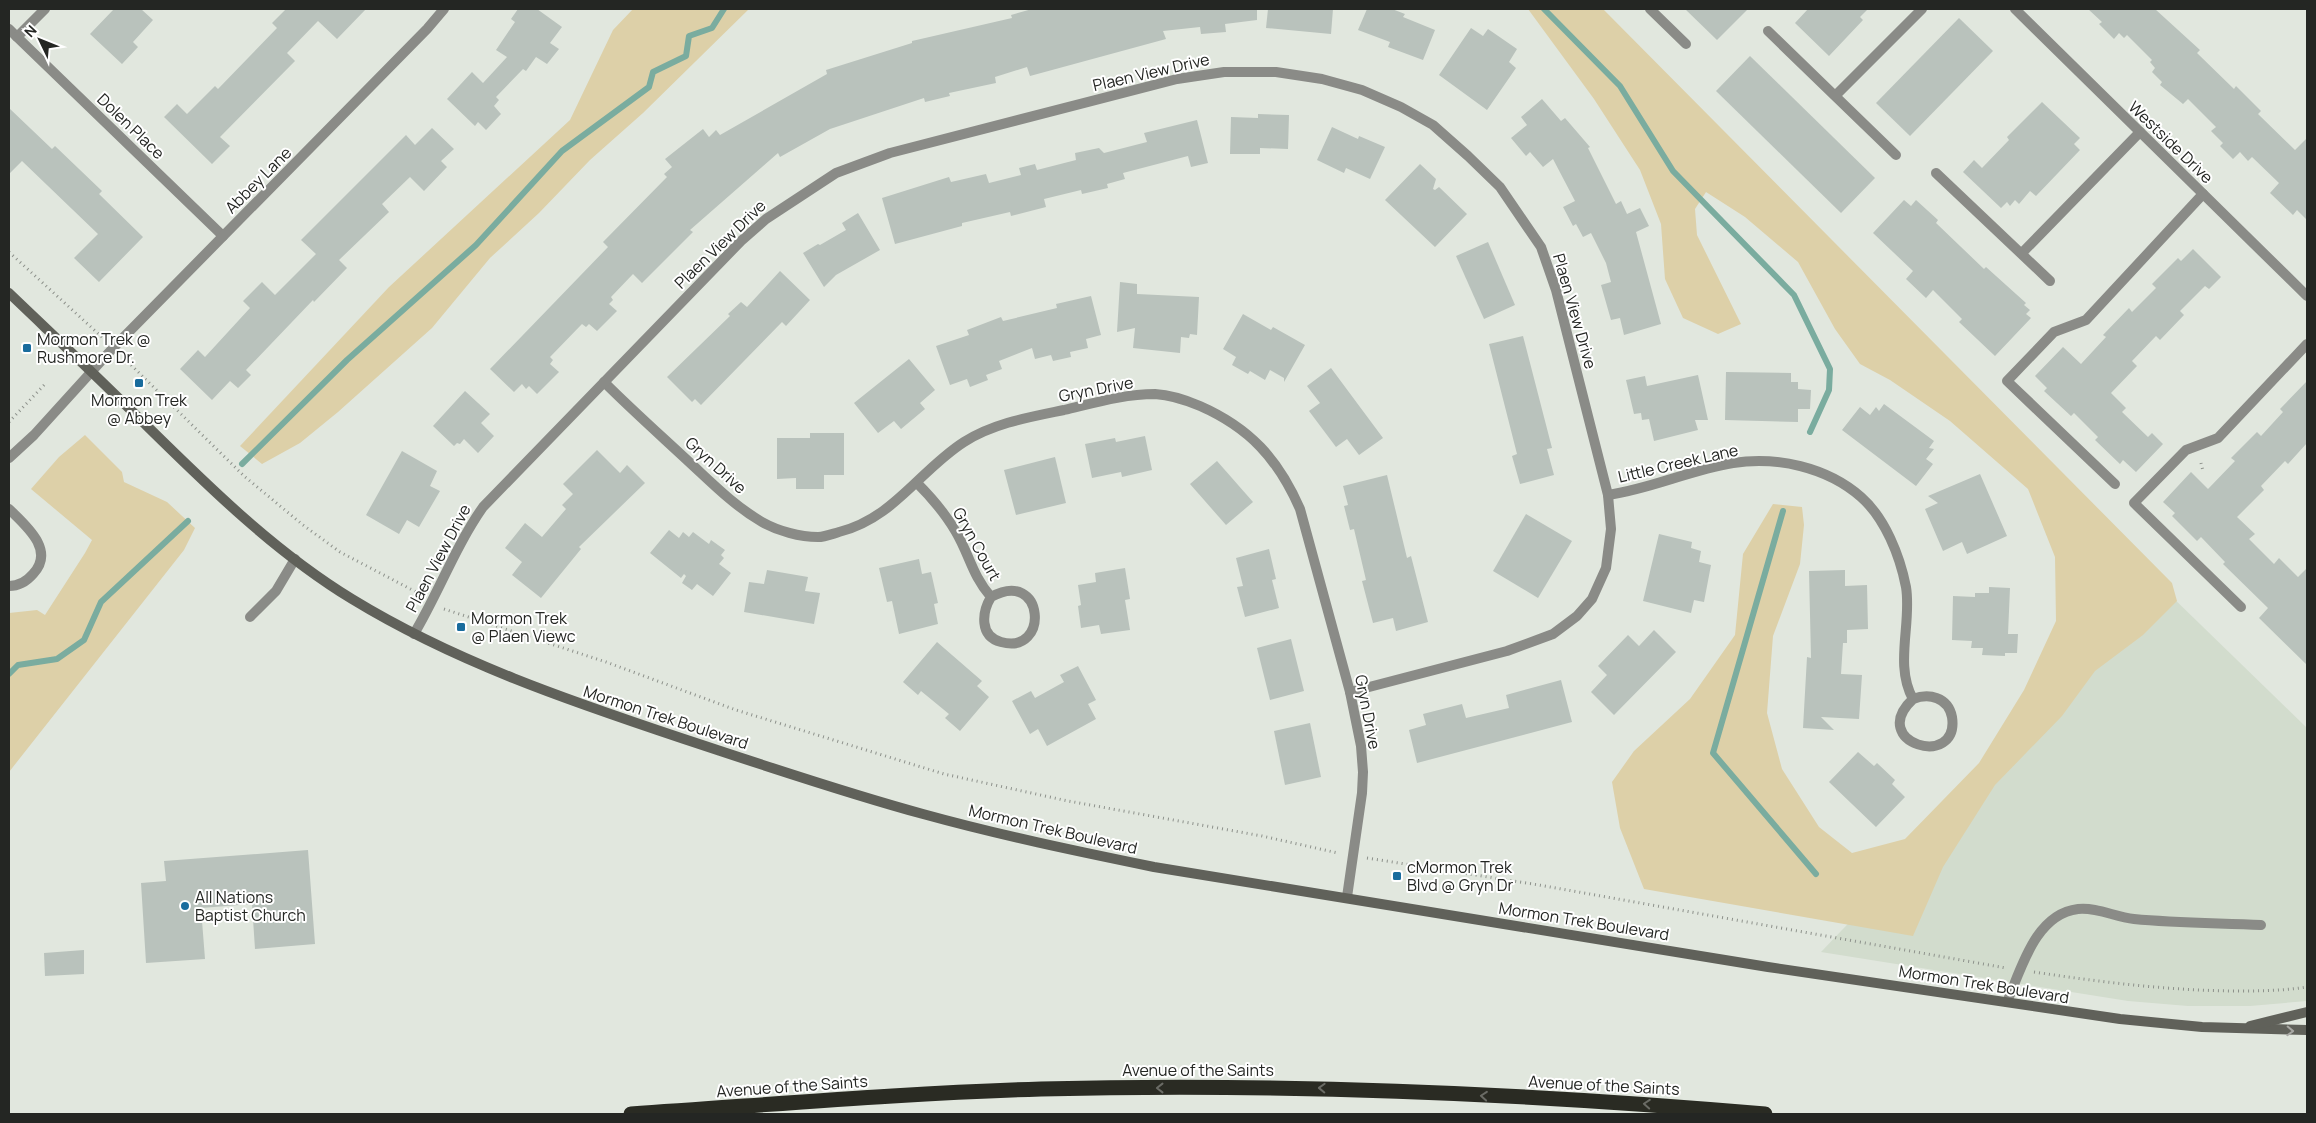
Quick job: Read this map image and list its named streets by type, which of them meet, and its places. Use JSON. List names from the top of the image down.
{
  "streets": {
    "highway": ["Avenue of the Saints"],
    "main road": ["Mormon Trek Boulevard"],
    "street": [
      "Plaen View Drive",
      "Dolen Place",
      "Westside Drive",
      "Abbey Lane",
      "Gryn Drive",
      "Little Creek Lane",
      "Gryn Court"
    ]
  },
  "crossings": [
    ["Plaen View Drive", "Gryn Drive"],
    ["Plaen View Drive", "Little Creek Lane"],
    ["Plaen View Drive", "Mormon Trek Boulevard"],
    ["Dolen Place", "Abbey Lane"],
    ["Abbey Lane", "Mormon Trek Boulevard"],
    ["Gryn Drive", "Gryn Court"],
    ["Gryn Drive", "Mormon Trek Boulevard"]
  ],
  "one_way": ["Avenue of the Saints"],
  "places": {
    "transit": [
      "Mormon Trek @ Rushmore Dr.",
      "Mormon Trek @ Abbey",
      "Mormon Trek @ Plaen Viewc",
      "cMormon Trek Blvd @ Gryn Dr"
    ],
    "other": ["All Nations Baptist Church"]
  },
  "north": "top left"
}
